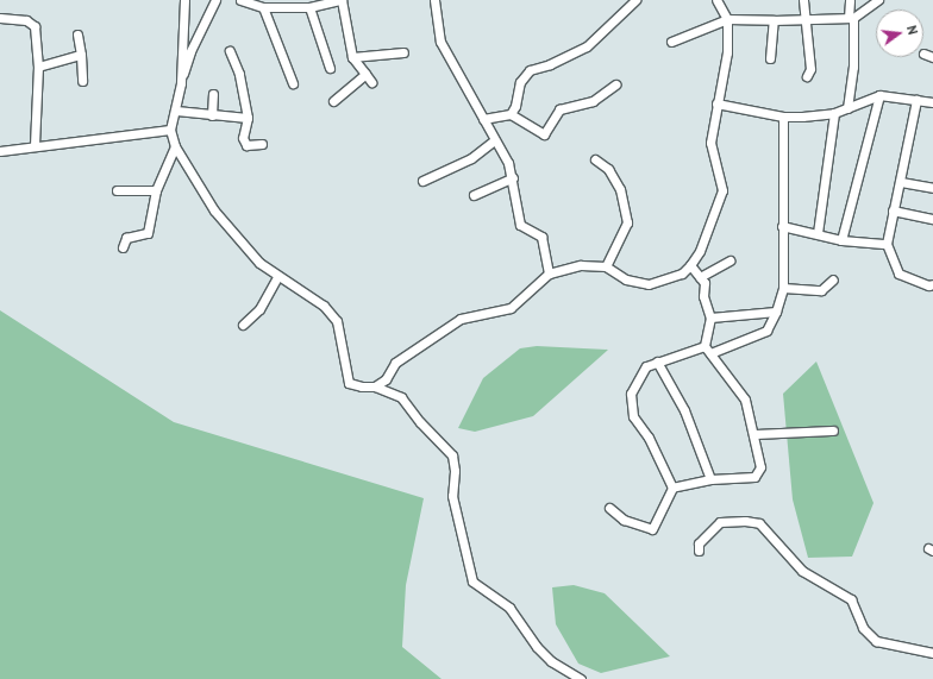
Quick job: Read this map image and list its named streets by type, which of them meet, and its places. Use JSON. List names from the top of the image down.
{
  "north": "right"
}
